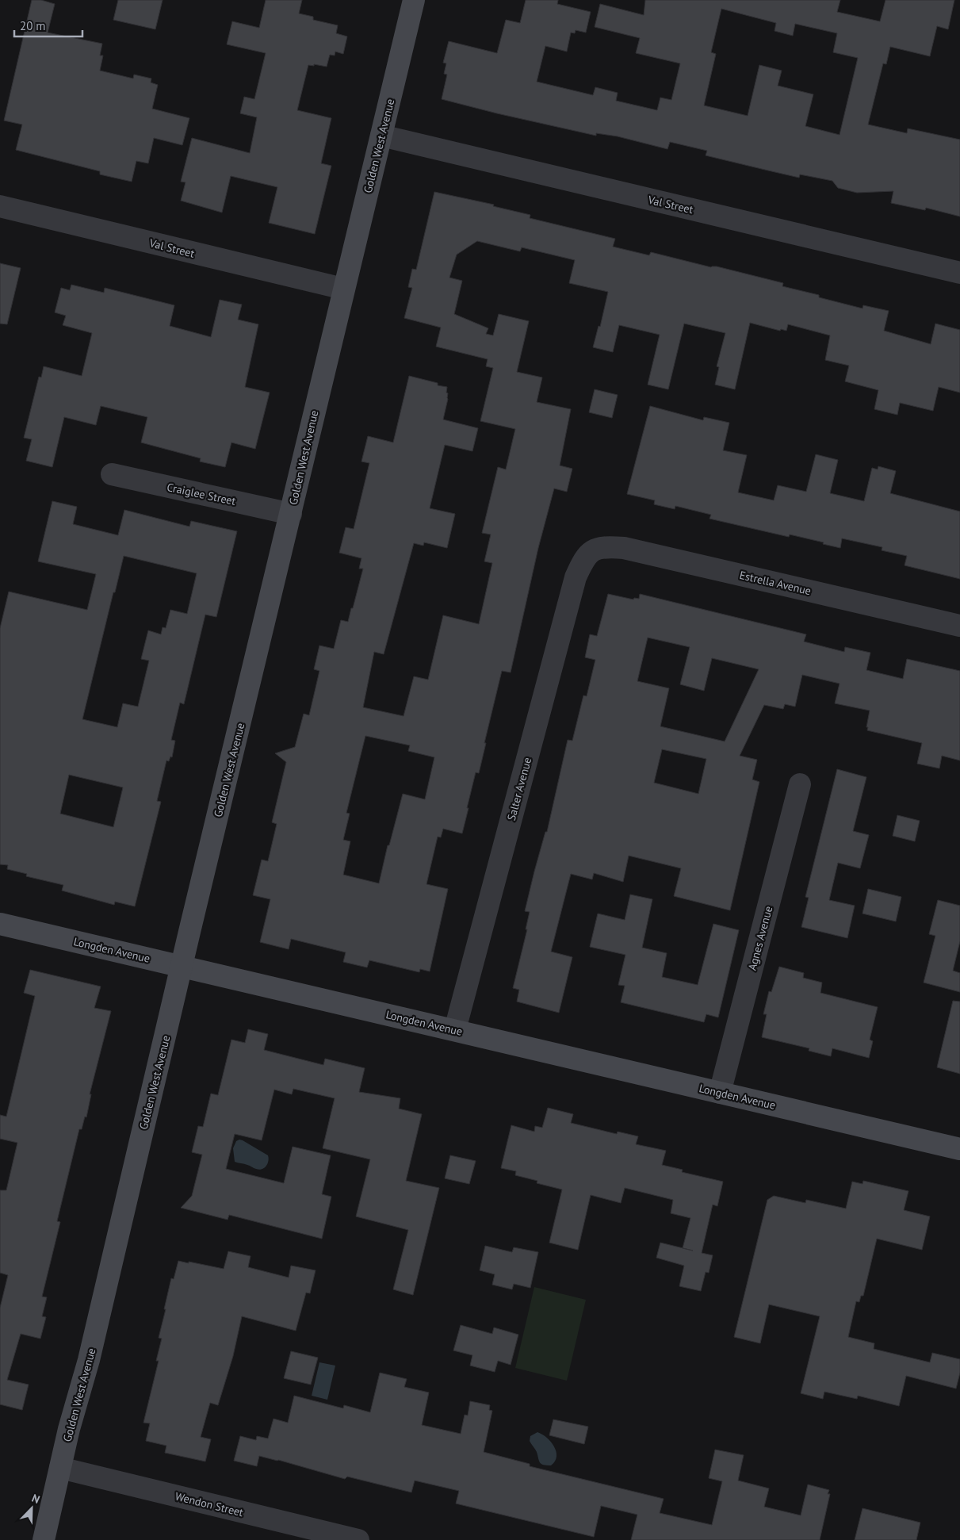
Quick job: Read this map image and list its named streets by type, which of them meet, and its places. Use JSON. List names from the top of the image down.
{
  "streets": {
    "street": [
      "Golden West Avenue",
      "Val Street",
      "Craiglee Street",
      "Estrella Avenue",
      "Salter Avenue",
      "Agnes Avenue",
      "Longden Avenue",
      "Wendon Street"
    ]
  },
  "crossings": [
    ["Golden West Avenue", "Val Street"],
    ["Golden West Avenue", "Craiglee Street"],
    ["Golden West Avenue", "Longden Avenue"],
    ["Golden West Avenue", "Wendon Street"],
    ["Estrella Avenue", "Salter Avenue"],
    ["Salter Avenue", "Longden Avenue"],
    ["Agnes Avenue", "Longden Avenue"]
  ],
  "scale_bar": "20 m",
  "north": "top right"
}
